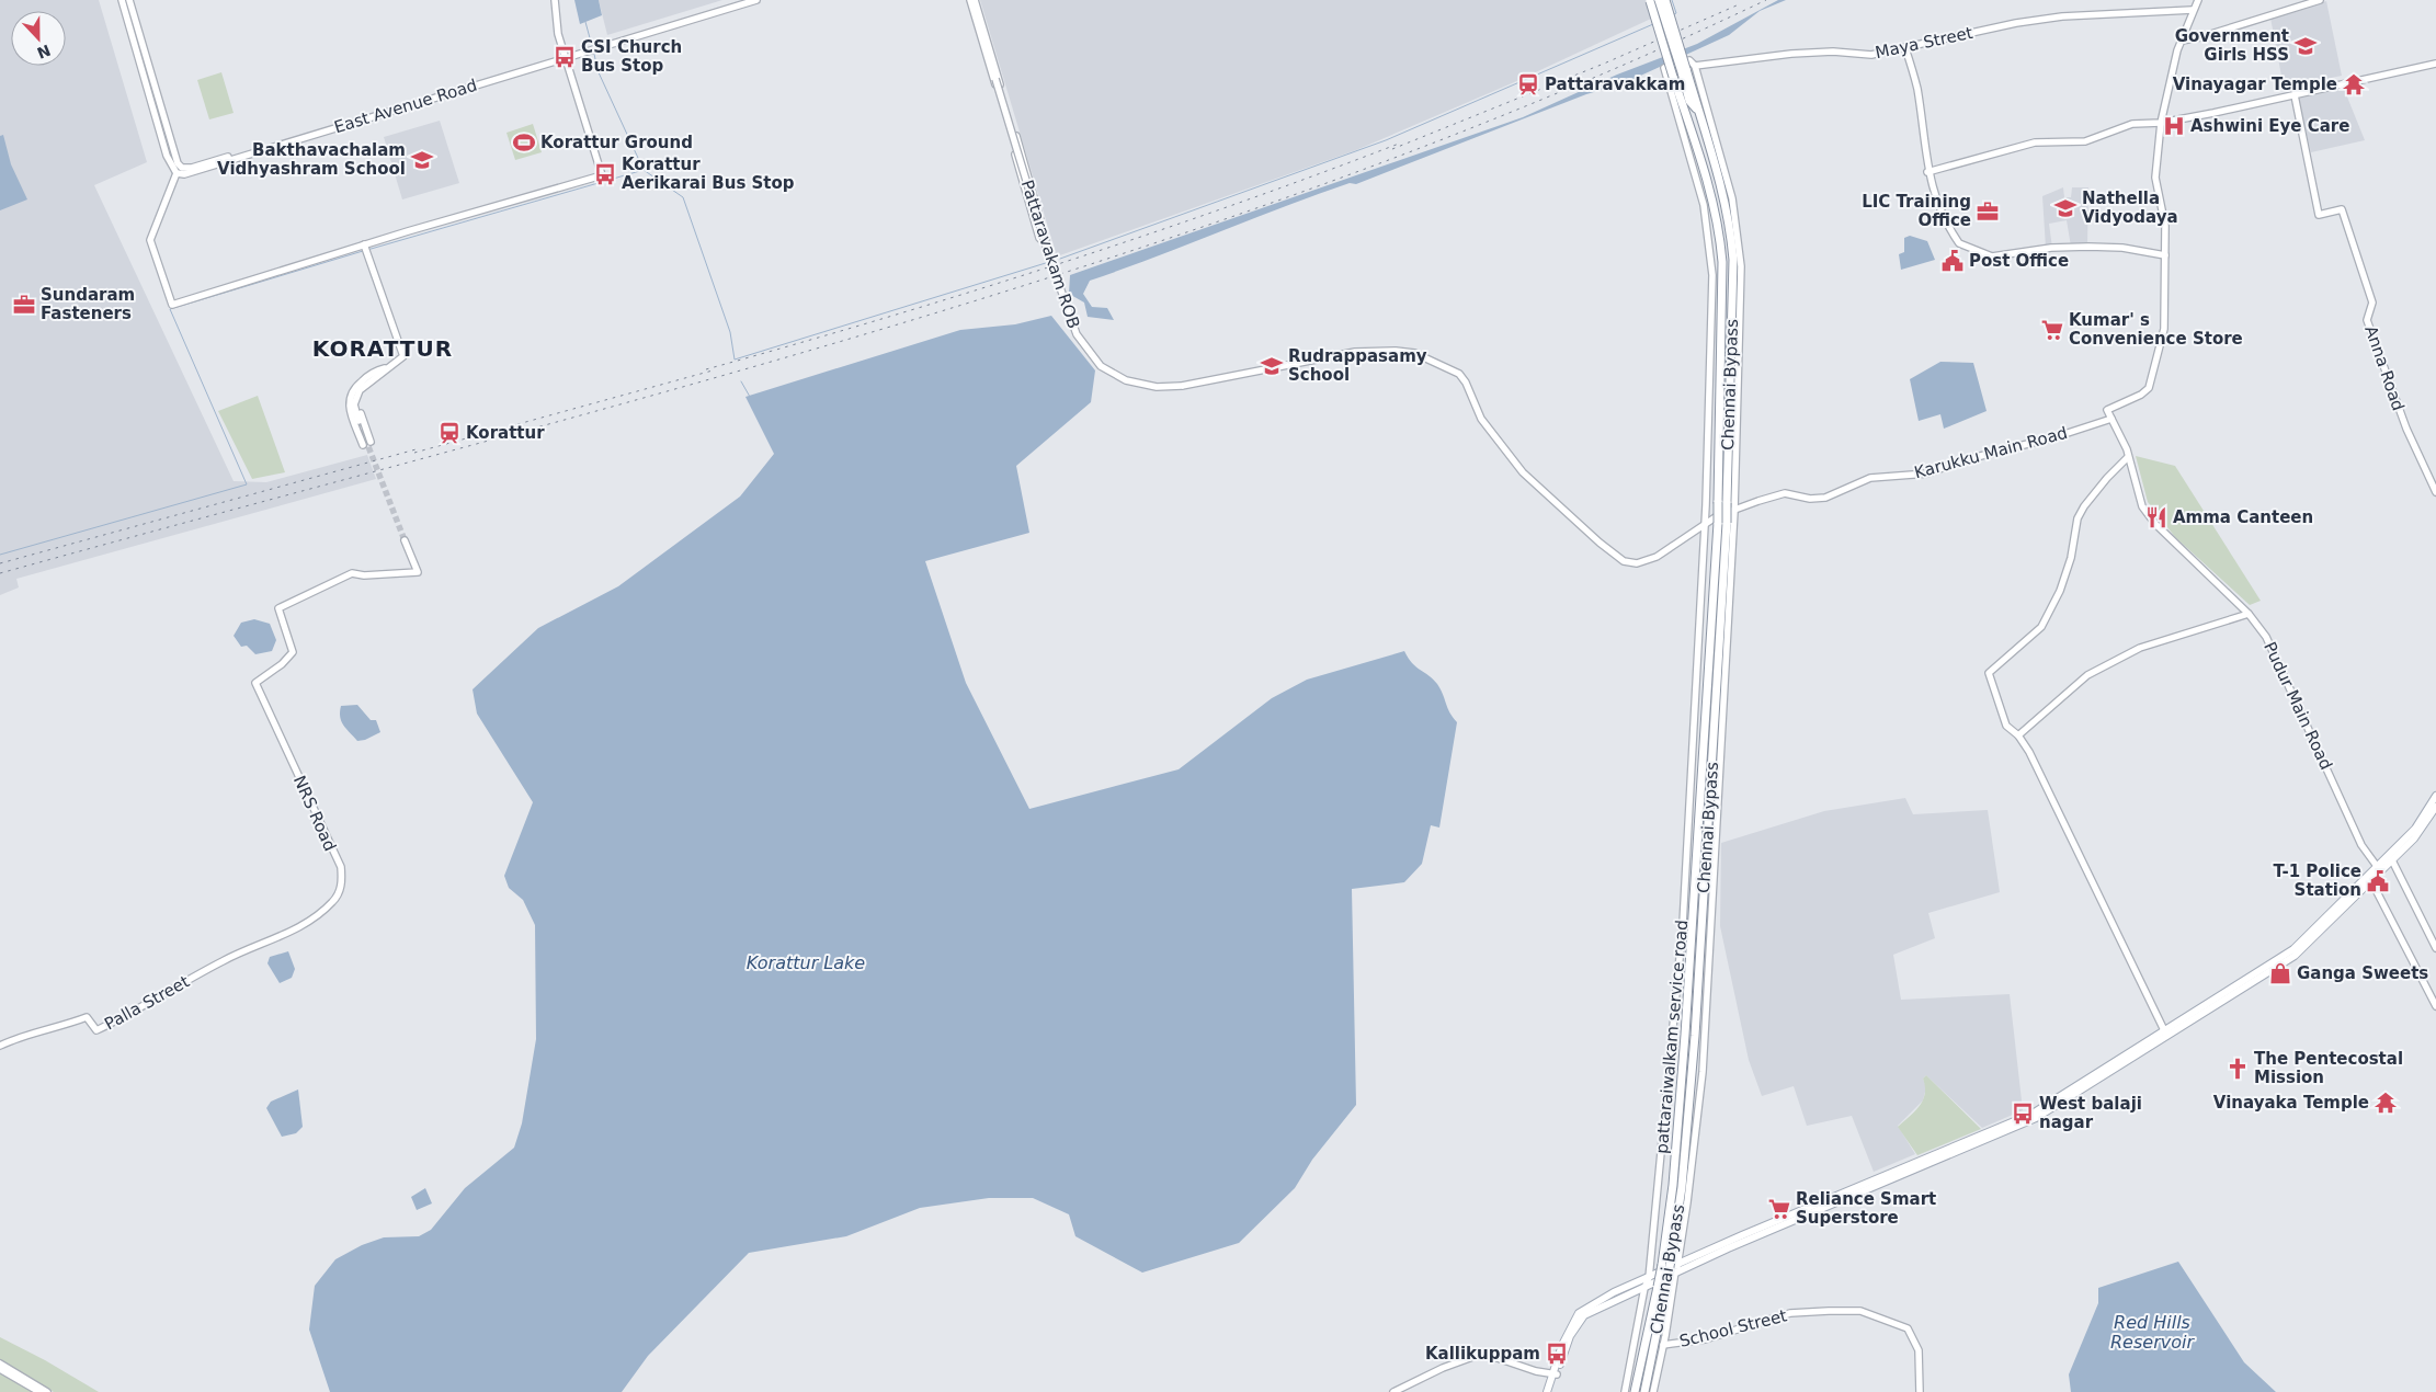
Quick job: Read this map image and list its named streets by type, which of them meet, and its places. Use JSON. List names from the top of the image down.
{
  "streets": {
    "highway": ["Chennai Bypass"],
    "street": [
      "Maya Street",
      "East Avenue Road",
      "Pattaravakam ROB",
      "Anna Road",
      "Karukku Main Road",
      "Pudur Main Road",
      "NRS Road",
      "Palla Street",
      "pattaraiwalkam service road",
      "School Street"
    ]
  },
  "crossings": [
    ["Maya Street", "Chennai Bypass"],
    ["Maya Street", "pattaraiwalkam service road"],
    ["Pattaravakam ROB", "Karukku Main Road"],
    ["Pattaravakam ROB", "pattaraiwalkam service road"],
    ["Chennai Bypass", "pattaraiwalkam service road"],
    ["Karukku Main Road", "Pudur Main Road"],
    ["Karukku Main Road", "pattaraiwalkam service road"],
    ["NRS Road", "Palla Street"]
  ],
  "districts": ["KORATTUR"],
  "water": ["Korattur Lake", "Red Hills Reservoir"],
  "places": {
    "school or university": [
      "Government Girls HSS",
      "Bakthavachalam Vidhyashram School",
      "Nathella Vidyodaya",
      "Rudrappasamy School"
    ],
    "bus stop": [
      "CSI Church Bus Stop",
      "Korattur Aerikarai Bus Stop",
      "West balaji nagar",
      "Kallikuppam"
    ],
    "station": ["Pattaravakkam", "Korattur"],
    "temple": ["Vinayagar Temple", "Vinayaka Temple"],
    "hospital": ["Ashwini Eye Care"],
    "sports": ["Korattur Ground"],
    "office": ["LIC Training Office", "Sundaram Fasteners"],
    "public building": ["Post Office", "T-1 Police Station"],
    "supermarket": ["Kumar' s Convenience Store", "Reliance Smart Superstore"],
    "restaurant": ["Amma Canteen"],
    "shop": ["Ganga Sweets"],
    "church": ["The Pentecostal Mission"]
  },
  "north": "bottom"
}
